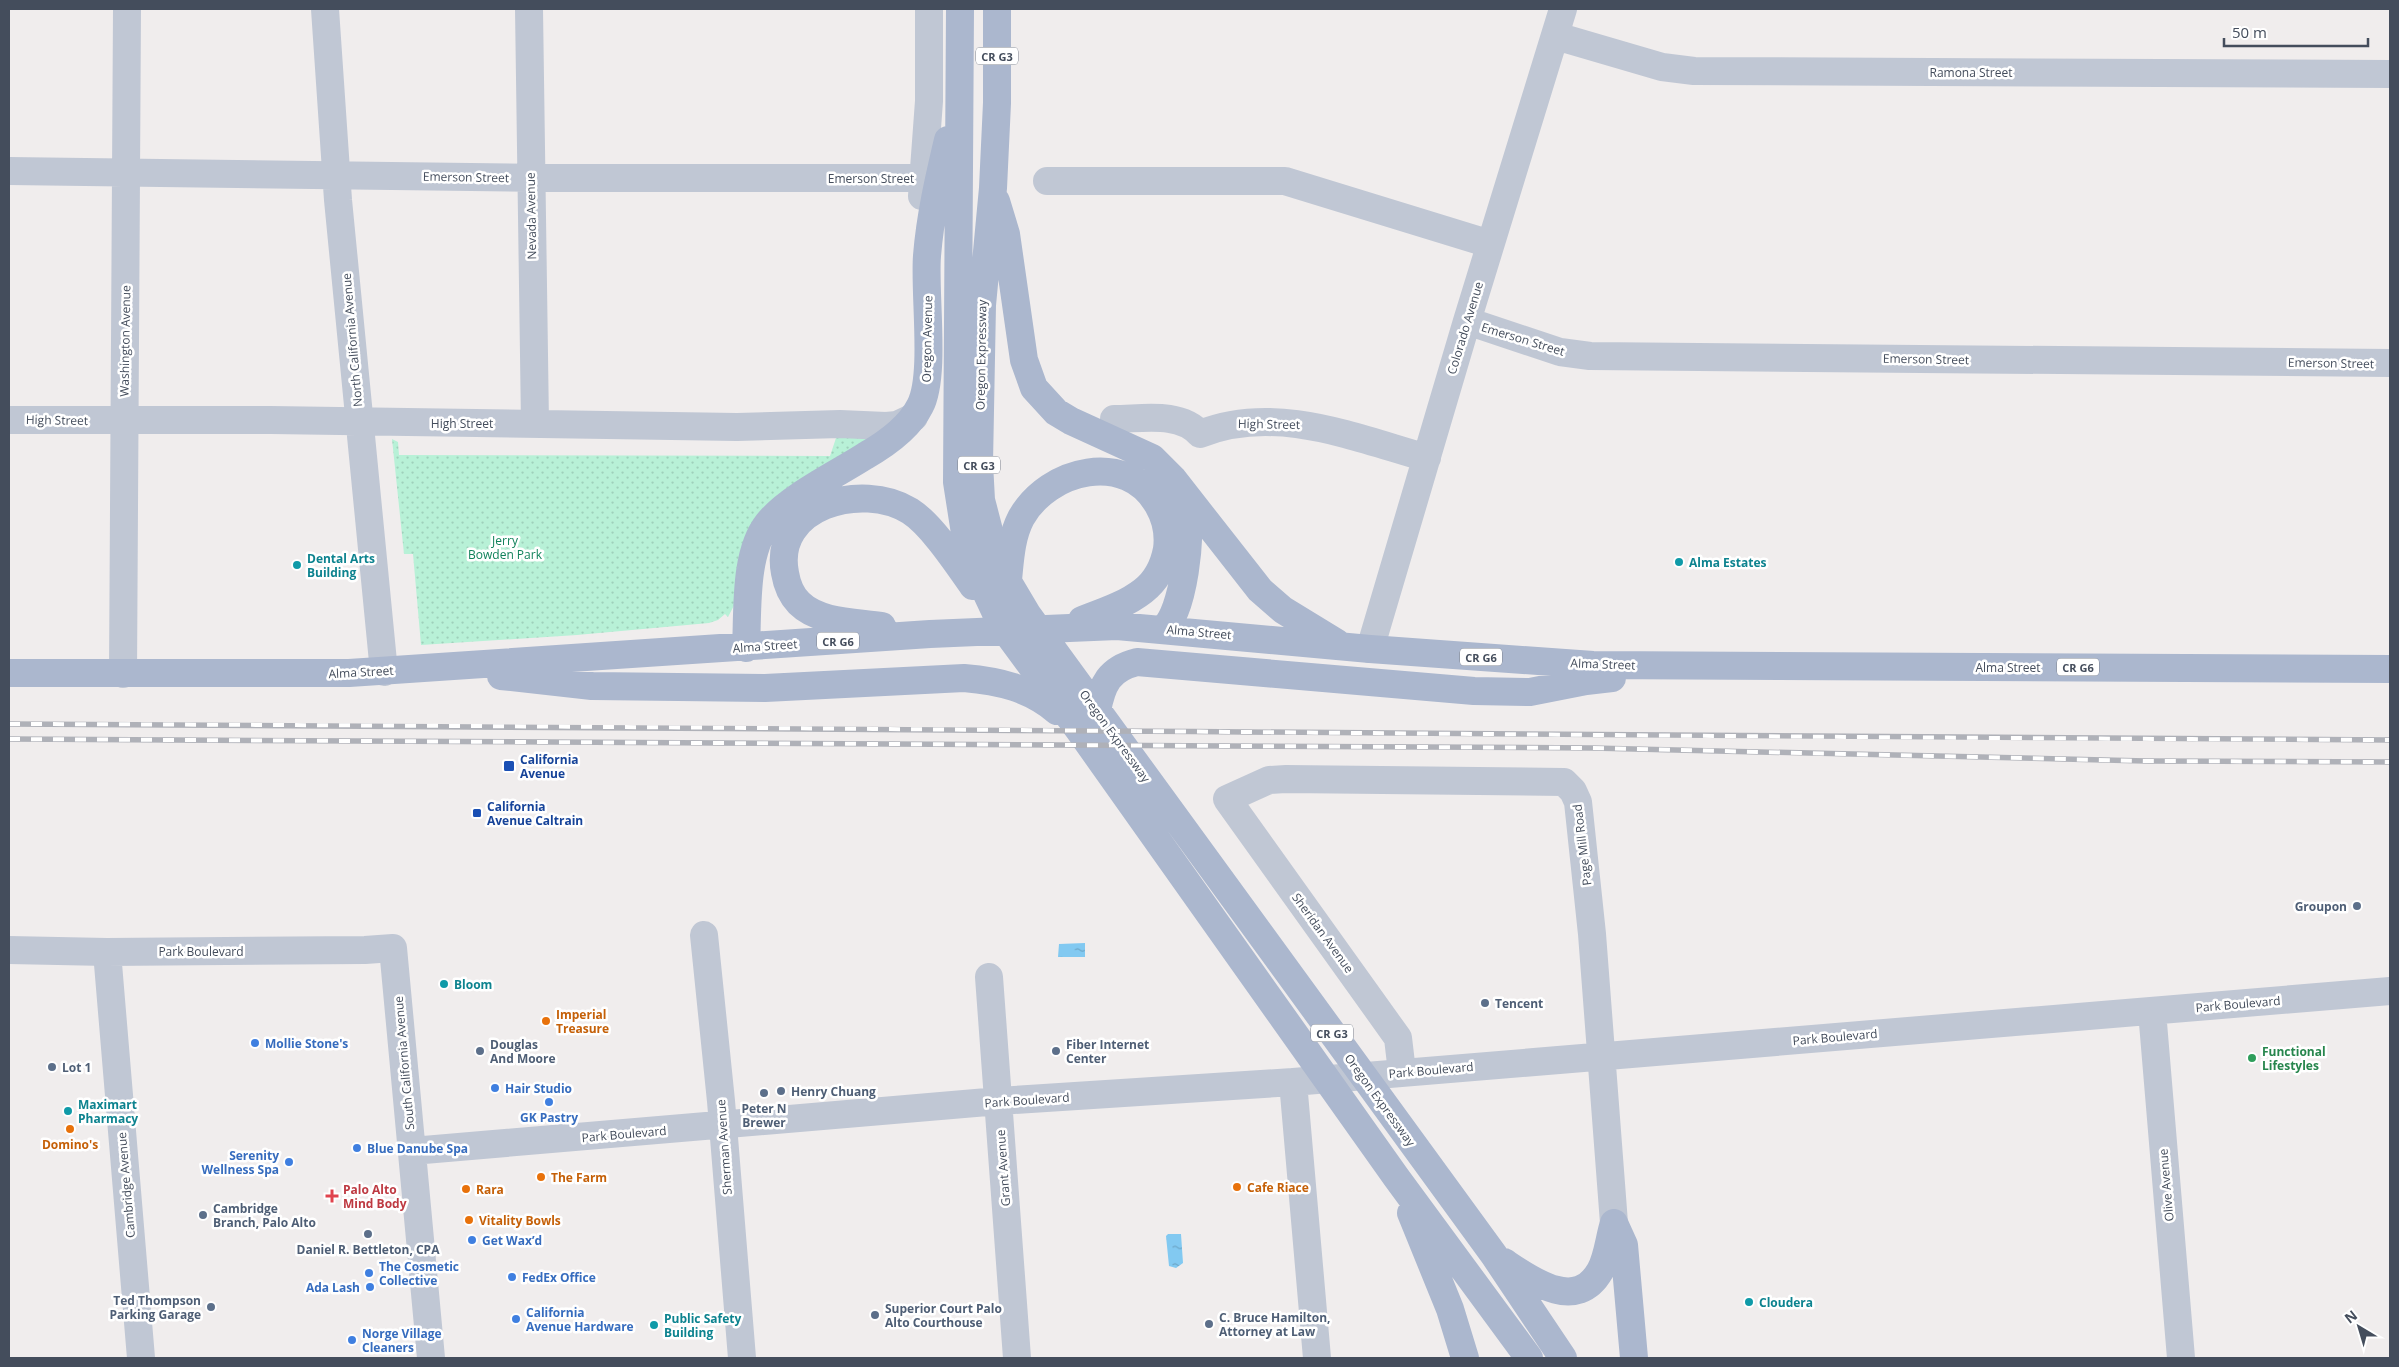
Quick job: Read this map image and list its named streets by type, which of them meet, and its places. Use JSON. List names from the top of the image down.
{
  "streets": {
    "main road": [
      "CR G3",
      "Oregon Avenue",
      "Oregon Expressway",
      "Alma Street",
      "CR G6"
    ],
    "street": [
      "Ramona Street",
      "Emerson Street",
      "Nevada Avenue",
      "Colorado Avenue",
      "North California Avenue",
      "Washington Avenue",
      "High Street",
      "Page Mill Road",
      "Sheridan Avenue",
      "Park Boulevard",
      "South California Avenue",
      "Sherman Avenue",
      "Grant Avenue",
      "Cambridge Avenue",
      "Olive Avenue"
    ]
  },
  "crossings": [
    ["Ramona Street", "Colorado Avenue"],
    ["Emerson Street", "Nevada Avenue"],
    ["Emerson Street", "Colorado Avenue"],
    ["Emerson Street", "Oregon Avenue"],
    ["Emerson Street", "North California Avenue"],
    ["Emerson Street", "Washington Avenue"],
    ["Nevada Avenue", "High Street"],
    ["Colorado Avenue", "High Street"],
    ["Colorado Avenue", "Alma Street"],
    ["Oregon Avenue", "High Street"],
    ["Oregon Avenue", "Alma Street"],
    ["North California Avenue", "High Street"],
    ["North California Avenue", "Alma Street"],
    ["Washington Avenue", "High Street"],
    ["Washington Avenue", "Alma Street"],
    ["Oregon Expressway", "Alma Street"],
    ["Page Mill Road", "Sheridan Avenue"],
    ["Page Mill Road", "Park Boulevard"],
    ["Sheridan Avenue", "Park Boulevard"],
    ["Park Boulevard", "South California Avenue"],
    ["Park Boulevard", "Sherman Avenue"],
    ["Park Boulevard", "Grant Avenue"],
    ["Park Boulevard", "Cambridge Avenue"],
    ["Park Boulevard", "Olive Avenue"]
  ],
  "parks": ["Jerry Bowden Park"],
  "places": {
    "other": [
      "Alma Estates",
      "Dental Arts Building",
      "Groupon",
      "Bloom",
      "Tencent",
      "Imperial Treasure",
      "Mollie Stone's",
      "Douglas And Moore",
      "Fiber Internet Center",
      "Functional Lifestyles",
      "Lot 1",
      "Hair Studio",
      "Henry Chuang",
      "Peter N Brewer",
      "GK Pastry",
      "Maximart Pharmacy",
      "Domino's",
      "Blue Danube Spa",
      "Serenity Wellness Spa",
      "The Farm",
      "Cafe Riace",
      "Rara",
      "Cambridge Branch, Palo Alto",
      "Vitality Bowls",
      "Daniel R. Bettleton, CPA",
      "Get Wax’d",
      "The Cosmetic Collective",
      "FedEx Office",
      "Ada Lash",
      "Cloudera",
      "Ted Thompson Parking Garage",
      "Superior Court Palo Alto Courthouse",
      "California Avenue Hardware",
      "C. Bruce Hamilton, Attorney at Law",
      "Public Safety Building",
      "Norge Village Cleaners"
    ],
    "transit": ["California Avenue", "California Avenue Caltrain"],
    "health": ["Palo Alto Mind Body"]
  },
  "scale_bar": "50 m",
  "north": "top left"
}
